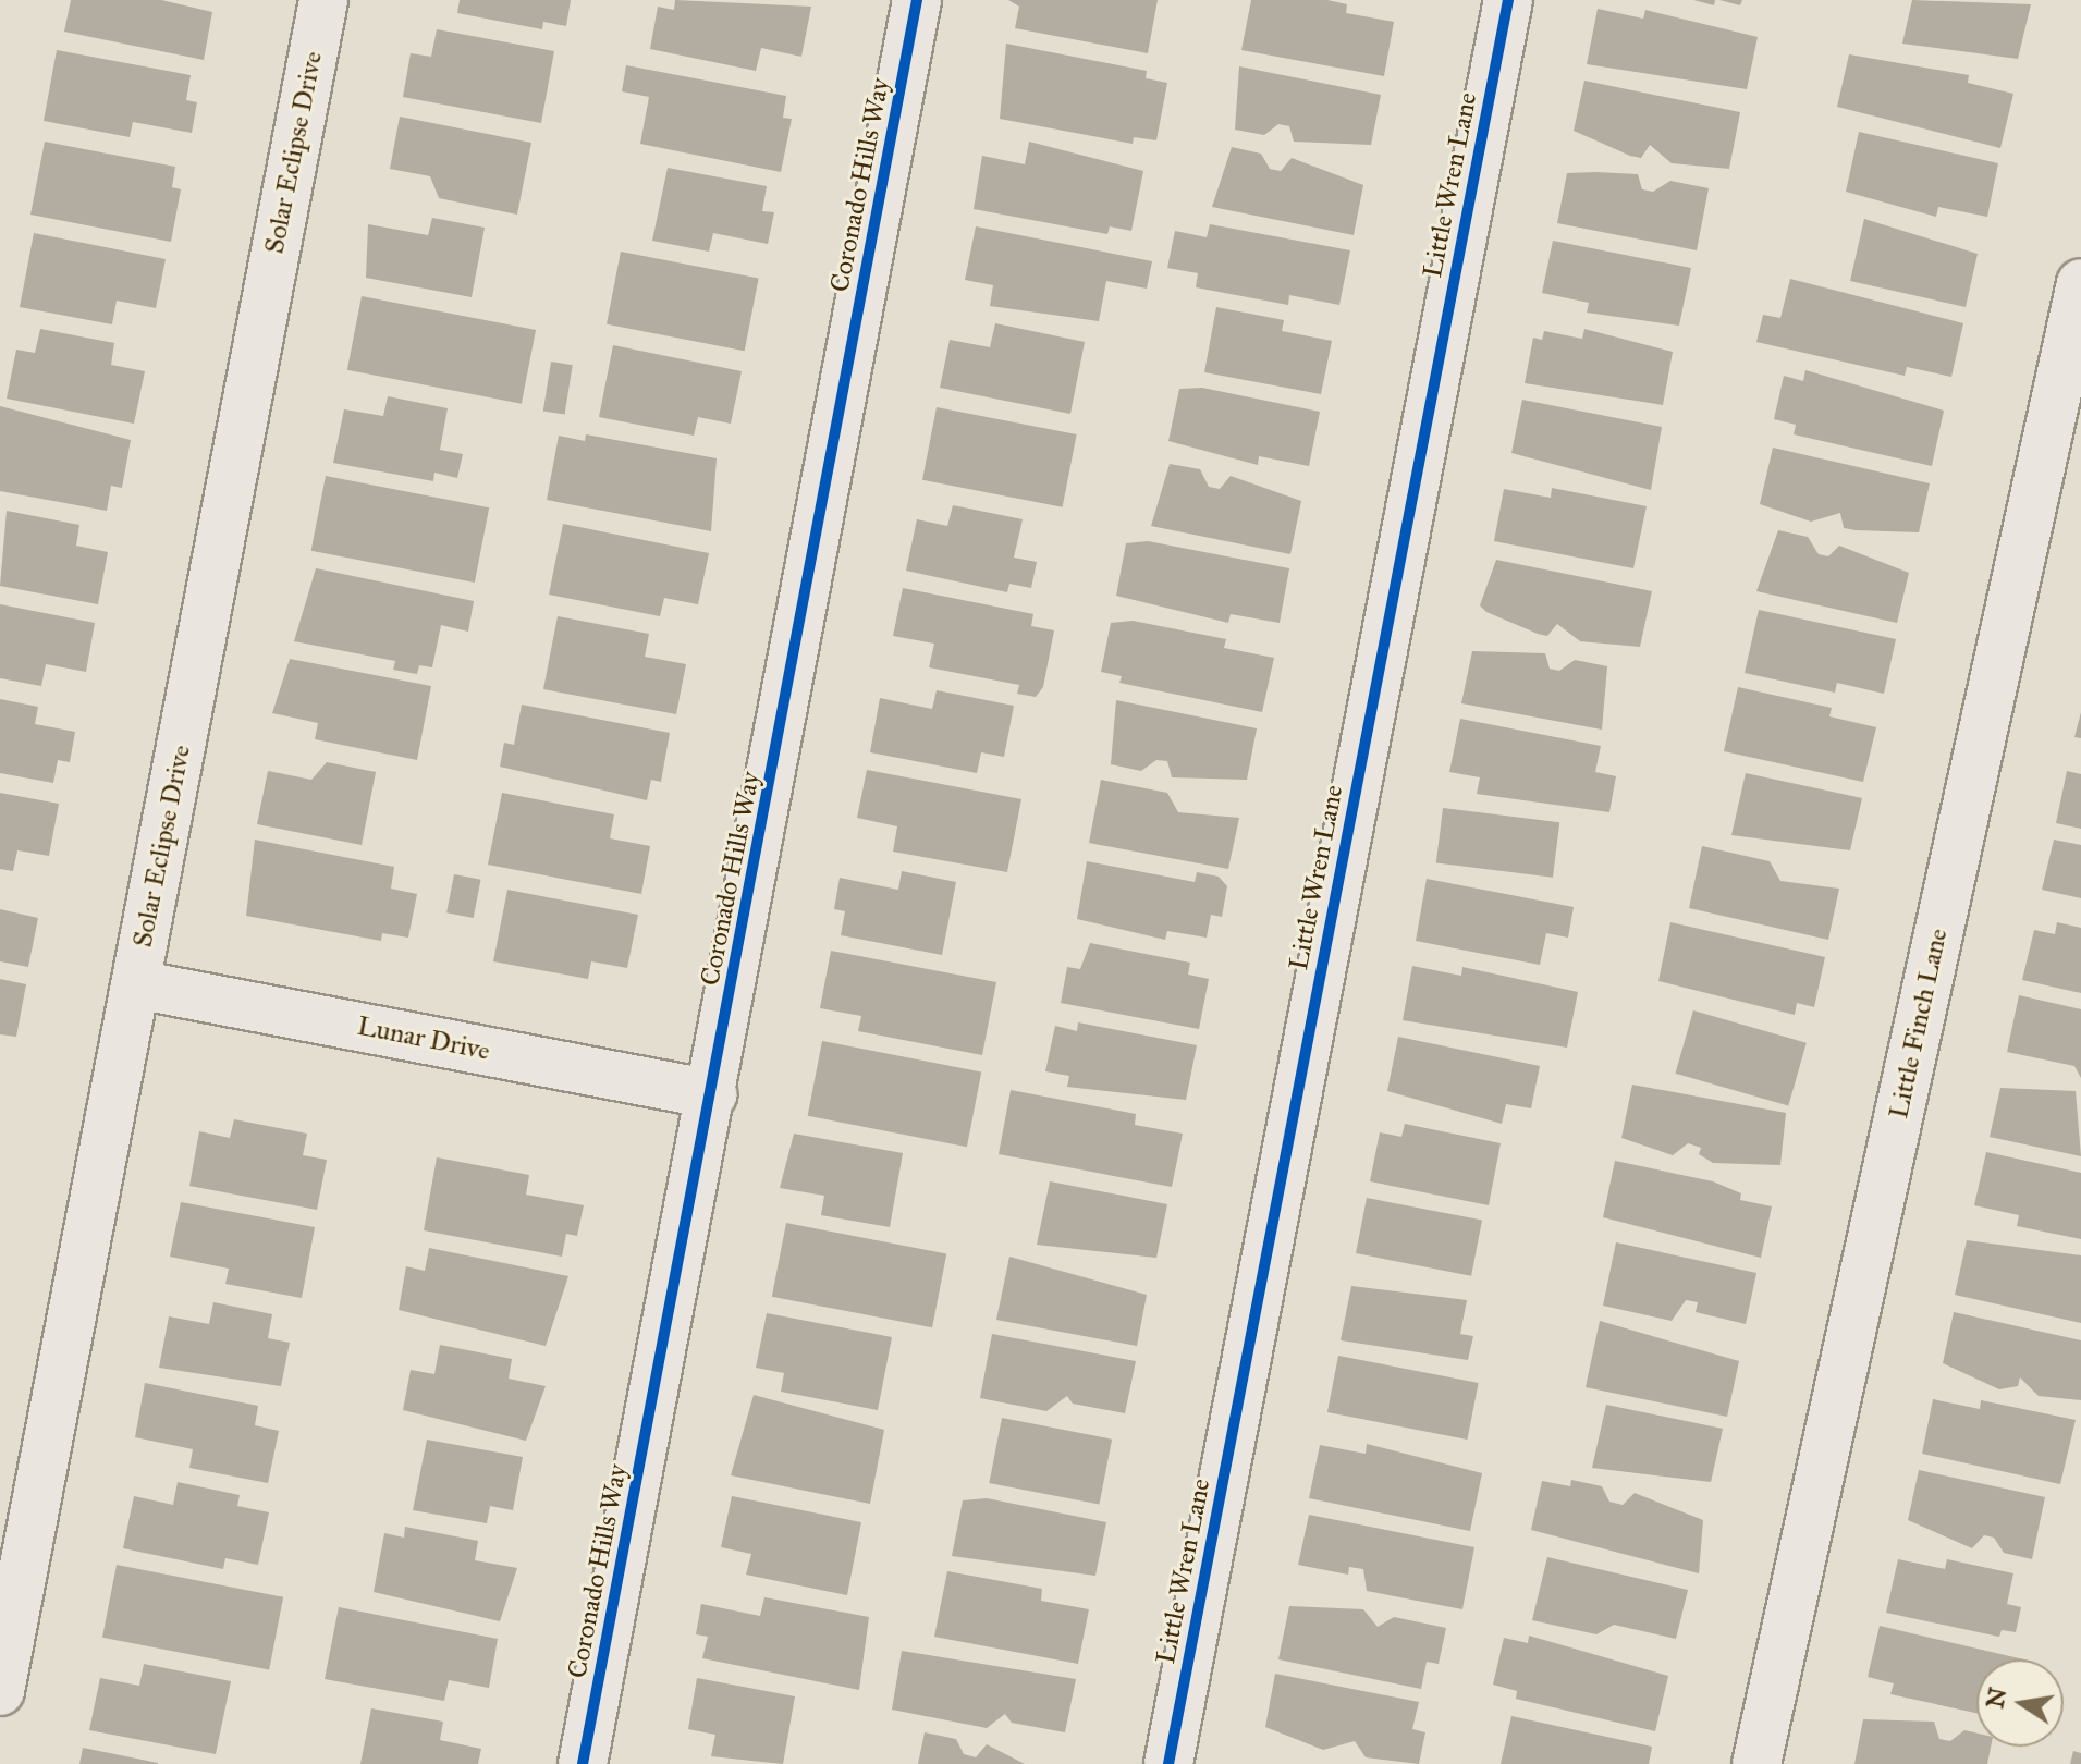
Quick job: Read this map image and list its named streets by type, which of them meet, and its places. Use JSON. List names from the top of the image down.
{
  "streets": {
    "street": [
      "Solar Eclipse Drive",
      "Coronado Hills Way",
      "Little Wren Lane",
      "Little Finch Lane",
      "Lunar Drive"
    ]
  },
  "crossings": [
    ["Solar Eclipse Drive", "Lunar Drive"],
    ["Coronado Hills Way", "Lunar Drive"]
  ],
  "north": "left"
}
